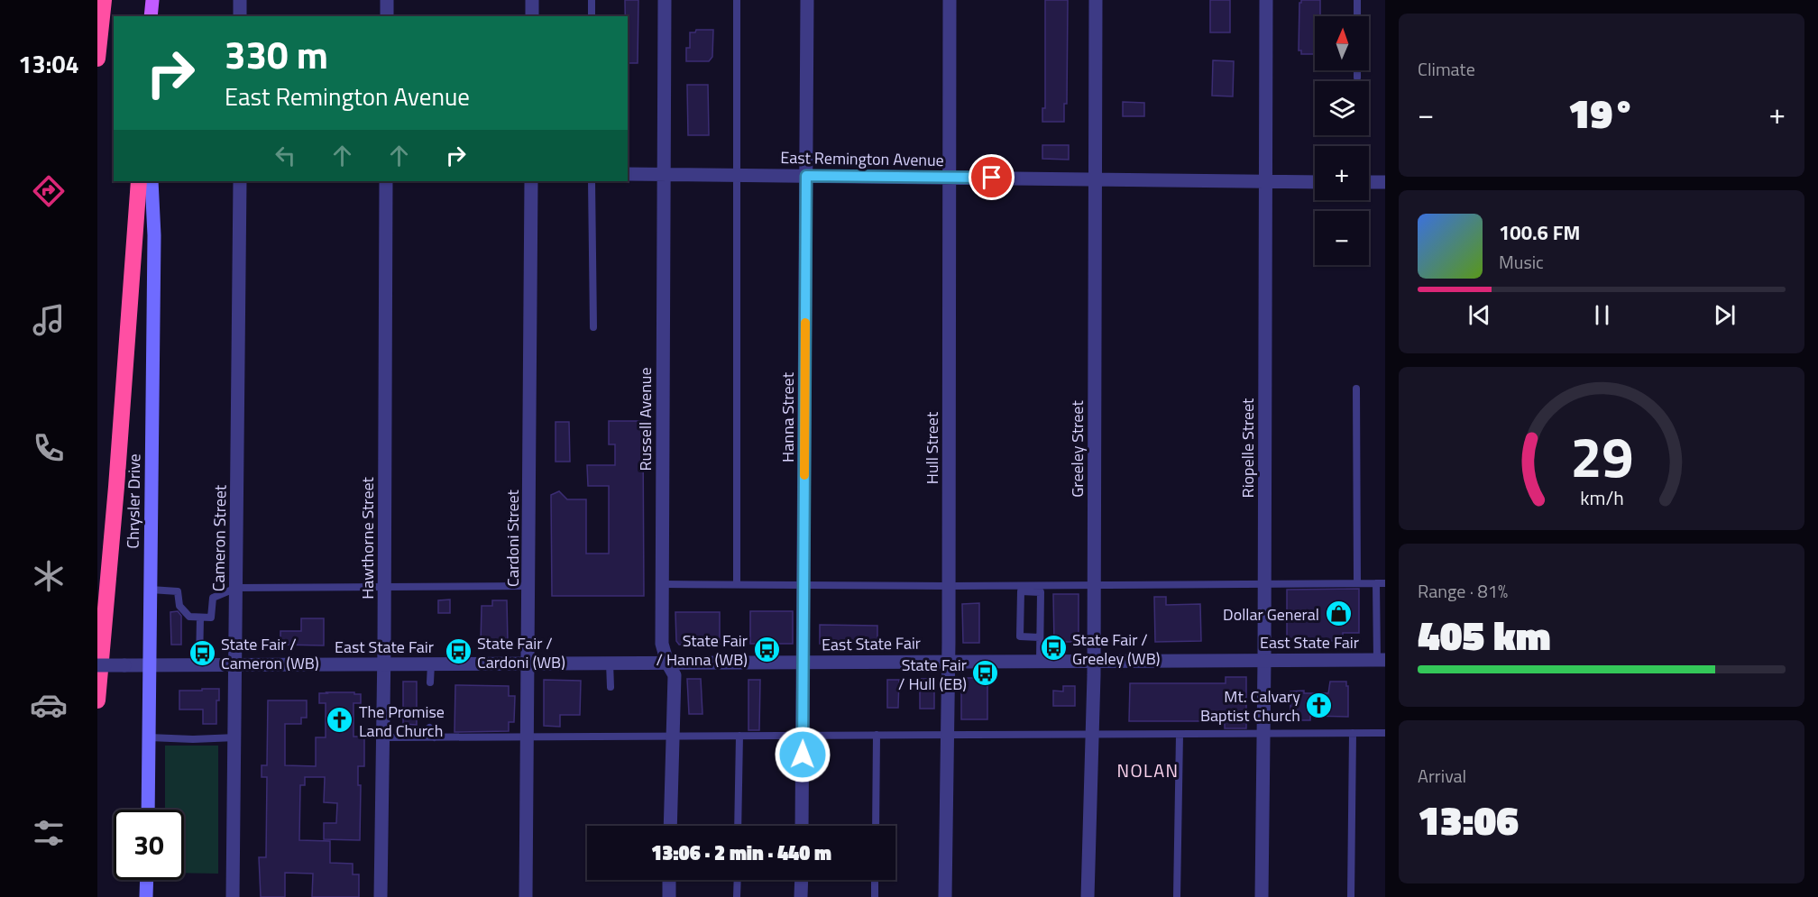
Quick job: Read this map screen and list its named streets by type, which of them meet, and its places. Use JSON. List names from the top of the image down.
{
  "streets": {
    "main road": ["Chrysler Drive"],
    "street": [
      "East Remington Avenue",
      "Hanna Street",
      "Russell Avenue",
      "Hull Street",
      "Riopelle Street",
      "Greeley Street",
      "Cameron Street",
      "Hawthorne Street",
      "Cardoni Street",
      "East State Fair"
    ]
  },
  "crossings": [
    ["East Remington Avenue", "Hanna Street"],
    ["East Remington Avenue", "Russell Avenue"],
    ["East Remington Avenue", "Hull Street"],
    ["East Remington Avenue", "Riopelle Street"],
    ["East Remington Avenue", "Greeley Street"],
    ["Hanna Street", "East State Fair"],
    ["Russell Avenue", "East State Fair"],
    ["Hull Street", "East State Fair"],
    ["Riopelle Street", "East State Fair"],
    ["Greeley Street", "East State Fair"],
    ["Chrysler Drive", "East State Fair"],
    ["Cameron Street", "East State Fair"],
    ["Hawthorne Street", "East State Fair"],
    ["Cardoni Street", "East State Fair"]
  ],
  "districts": ["NOLAN"],
  "places": {
    "shop": ["Dollar General"],
    "bus stop": [
      "State Fair / Greeley (WB)",
      "State Fair / Hanna (WB)",
      "State Fair / Cardoni (WB)",
      "State Fair / Cameron (WB)",
      "State Fair / Hull (EB)"
    ],
    "church": ["Mt. Calvary Baptist Church", "The Promise Land Church"]
  },
  "north": "top",
  "page": {
    "tabs": "13:04",
    "tile": [
      "Climate",
      ["Range · 81%", "405 km"],
      ["Arrival", "13:06"]
    ],
    "map_buttons": ["+", "−"],
    "turn": ["330 m", "East Remington Avenue"],
    "heat": ["−", "19°", "+"],
    "song": ["100.6 FM", "Music"],
    "limit": "30",
    "trip": "13:06 · 2 min · 440 m",
    "gauge": ["29", "km/h"]
  }
}
